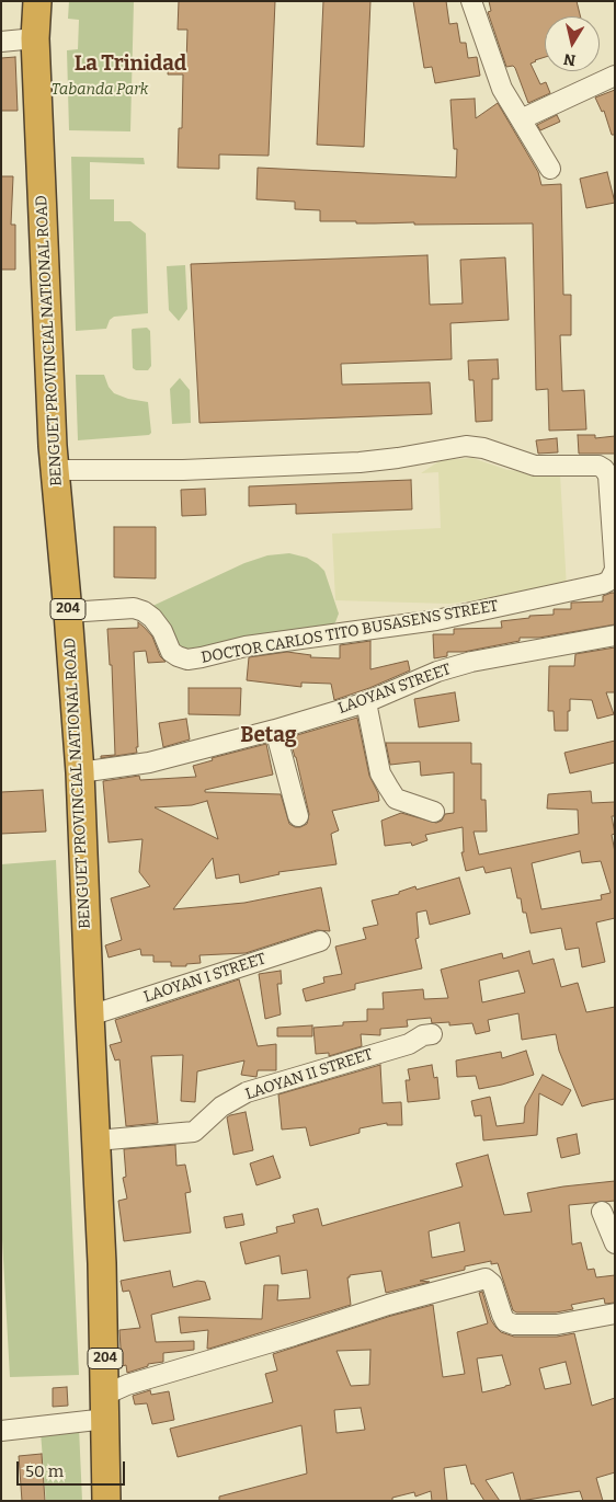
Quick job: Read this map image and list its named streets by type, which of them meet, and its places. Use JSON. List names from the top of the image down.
{
  "streets": {
    "highway": ["BENGUET PROVINCIAL NATIONAL ROAD", "204"],
    "street": [
      "DOCTOR CARLOS TITO BUSASENS STREET",
      "LAOYAN STREET",
      "LAOYAN I STREET",
      "LAOYAN II STREET"
    ]
  },
  "crossings": [
    ["BENGUET PROVINCIAL NATIONAL ROAD", "DOCTOR CARLOS TITO BUSASENS STREET"],
    ["BENGUET PROVINCIAL NATIONAL ROAD", "LAOYAN STREET"],
    ["BENGUET PROVINCIAL NATIONAL ROAD", "LAOYAN I STREET"],
    ["BENGUET PROVINCIAL NATIONAL ROAD", "LAOYAN II STREET"]
  ],
  "districts": ["La Trinidad", "Betag"],
  "parks": ["Tabanda Park"],
  "scale_bar": "50 m",
  "north": "bottom"
}
